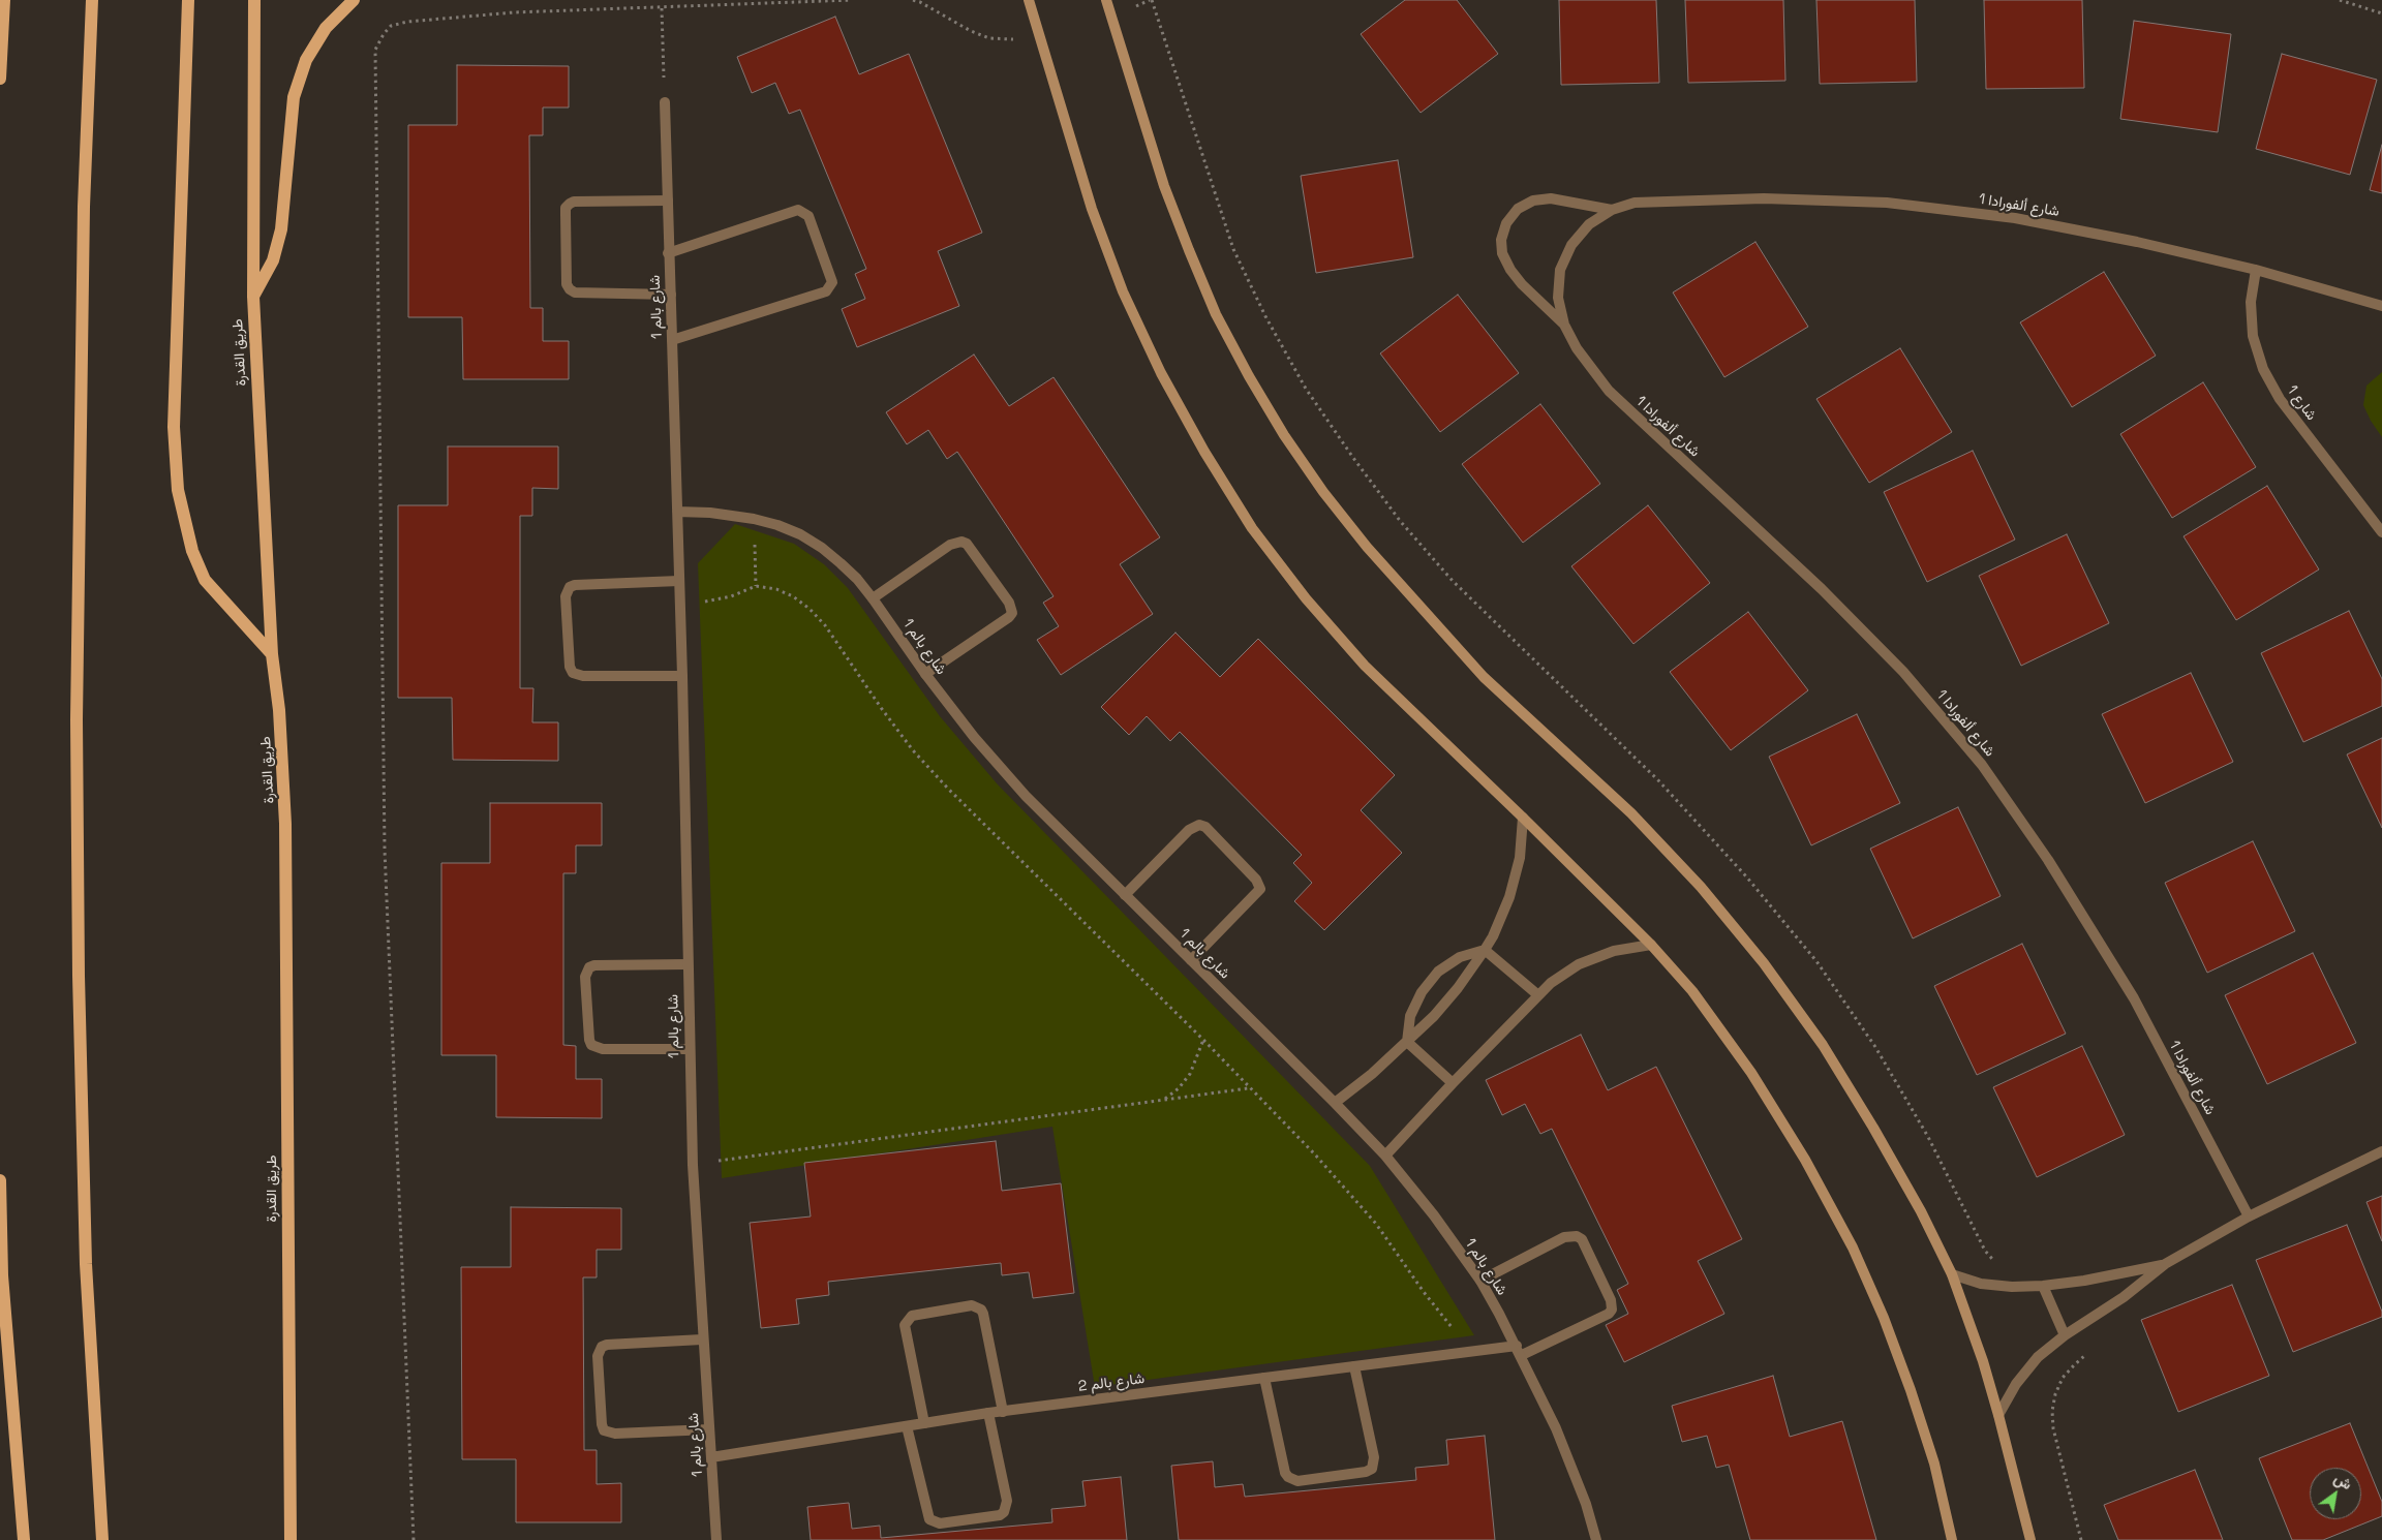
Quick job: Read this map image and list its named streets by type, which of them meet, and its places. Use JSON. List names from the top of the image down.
{
  "streets": {
    "main road": ["طريق القدرة"],
    "street": [
      "شارع ألفورادا 1",
      "شارع بالم 1",
      "شارع 1",
      "شارع بالم 2"
    ]
  },
  "crossings": [
    ["شارع ألفورادا 1", "شارع 1"],
    ["شارع بالم 1", "شارع بالم 2"]
  ],
  "north": "top right"
}
